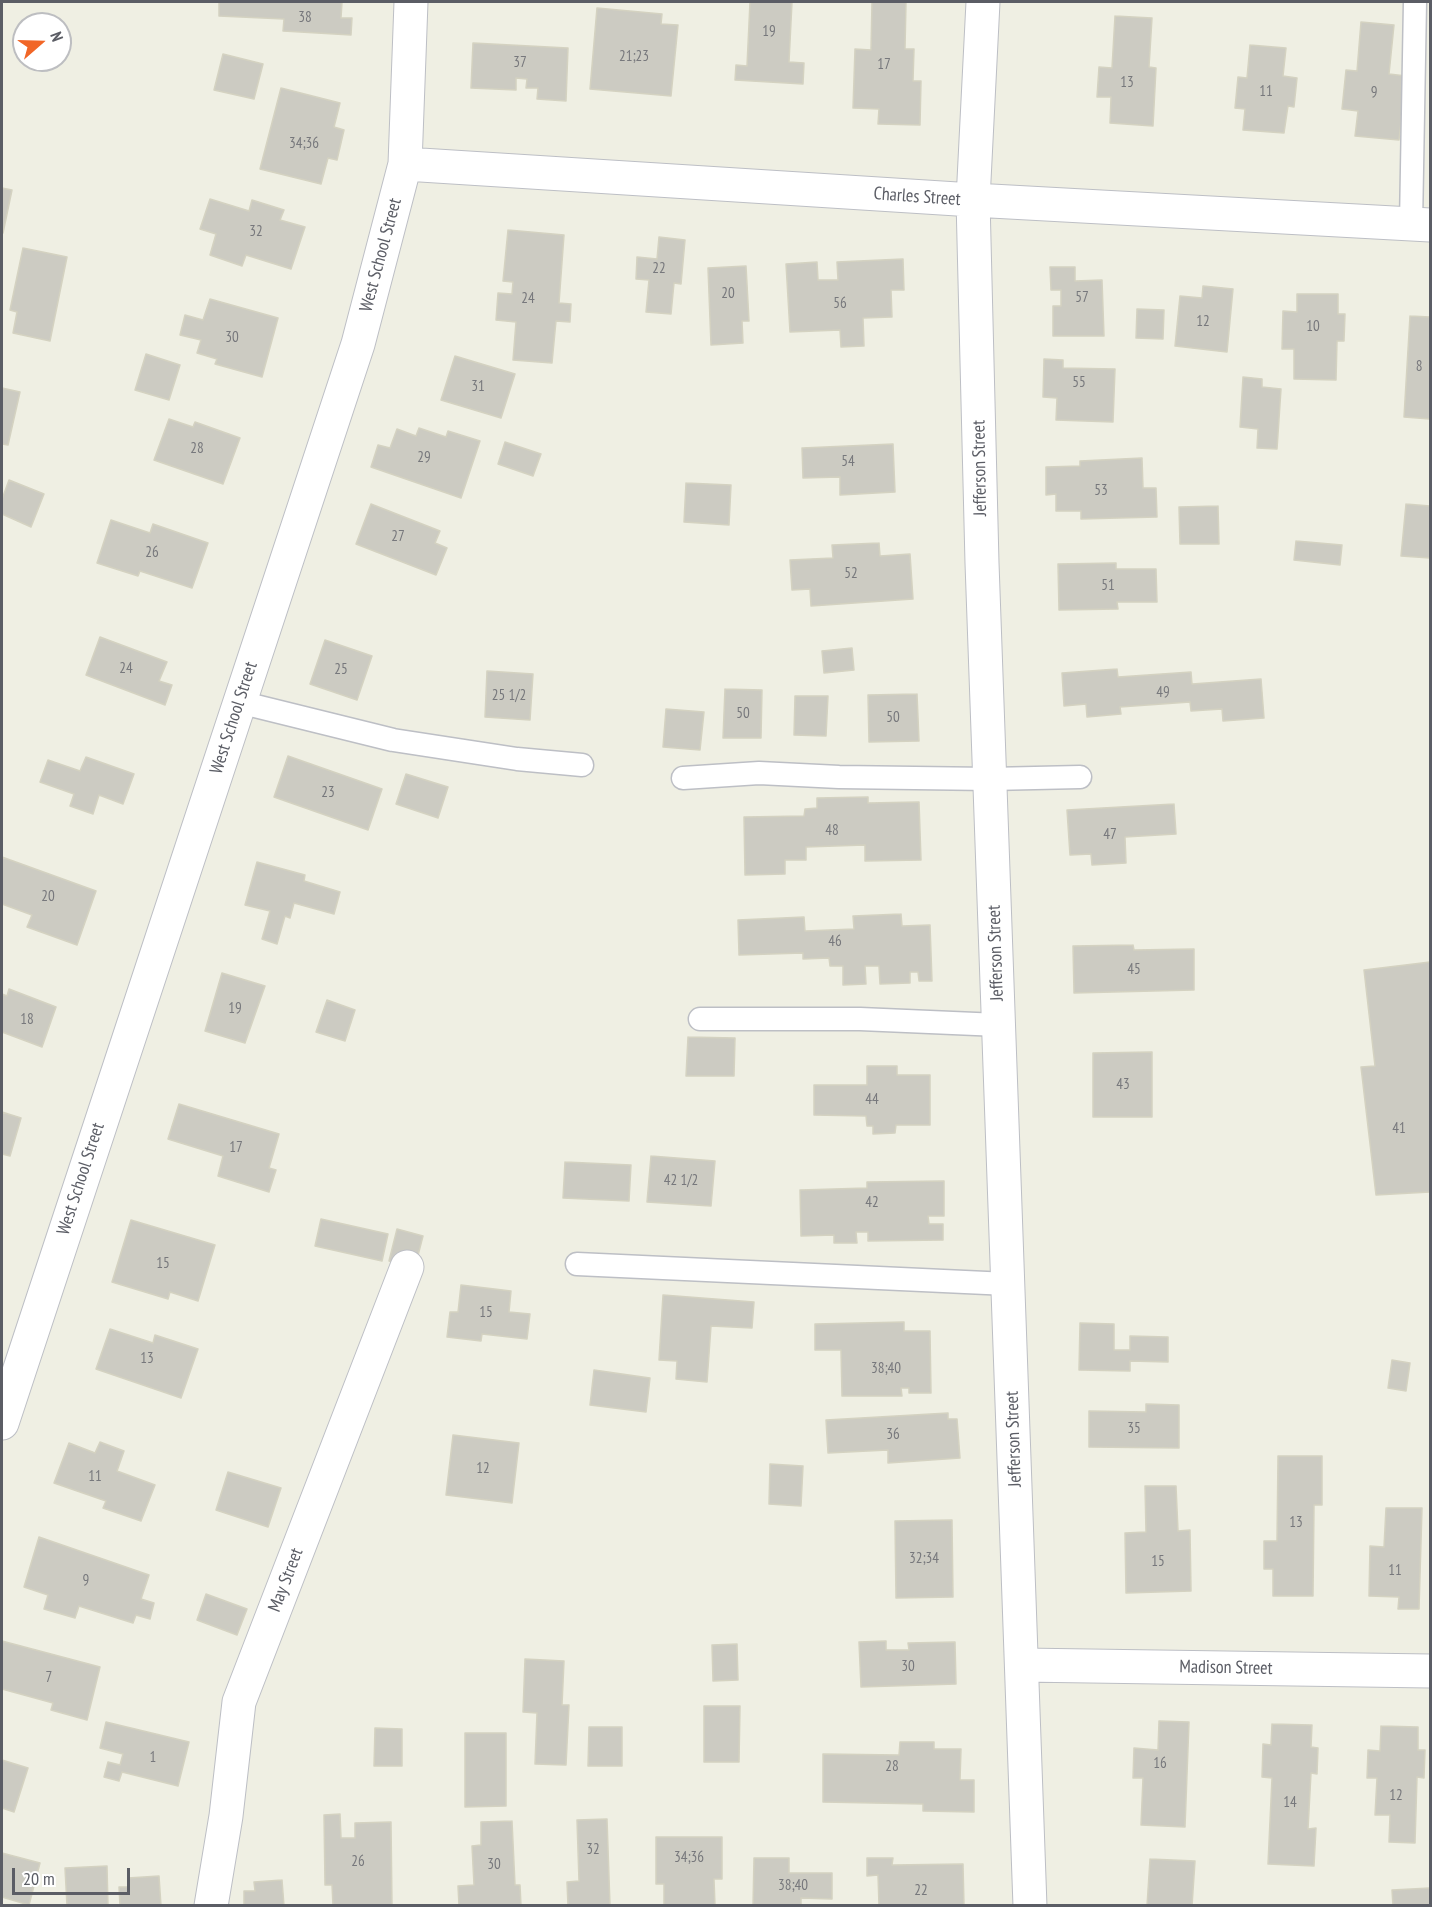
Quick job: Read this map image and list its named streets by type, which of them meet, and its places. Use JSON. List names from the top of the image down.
{
  "streets": {
    "street": [
      "Charles Street",
      "West School Street",
      "Jefferson Street",
      "May Street",
      "Madison Street"
    ]
  },
  "crossings": [
    ["Charles Street", "West School Street"],
    ["Charles Street", "Jefferson Street"],
    ["Jefferson Street", "Madison Street"]
  ],
  "house_numbers": [
    "38",
    "19",
    "21;23",
    "37",
    "17",
    "13",
    "11",
    "9",
    "34;36",
    "32",
    "22",
    "20",
    "57",
    "24",
    "56",
    "12",
    "10",
    "30",
    "8",
    "55",
    "31",
    "28",
    "29",
    "54",
    "53",
    "27",
    "26",
    "52",
    "51",
    "24",
    "25",
    "49",
    "25 1/2",
    "50",
    "50",
    "23",
    "48",
    "47",
    "20",
    "46",
    "45",
    "19",
    "18",
    "43",
    "44",
    "41",
    "17",
    "42 1/2",
    "42",
    "15",
    "15",
    "13",
    "38;40",
    "35",
    "36",
    "12",
    "11",
    "13",
    "32;34",
    "15",
    "11",
    "9",
    "30",
    "7",
    "1",
    "16",
    "28",
    "12",
    "14",
    "32",
    "34;36",
    "26",
    "30",
    "38;40",
    "22"
  ],
  "scale_bar": "20 m",
  "north": "right"
}
